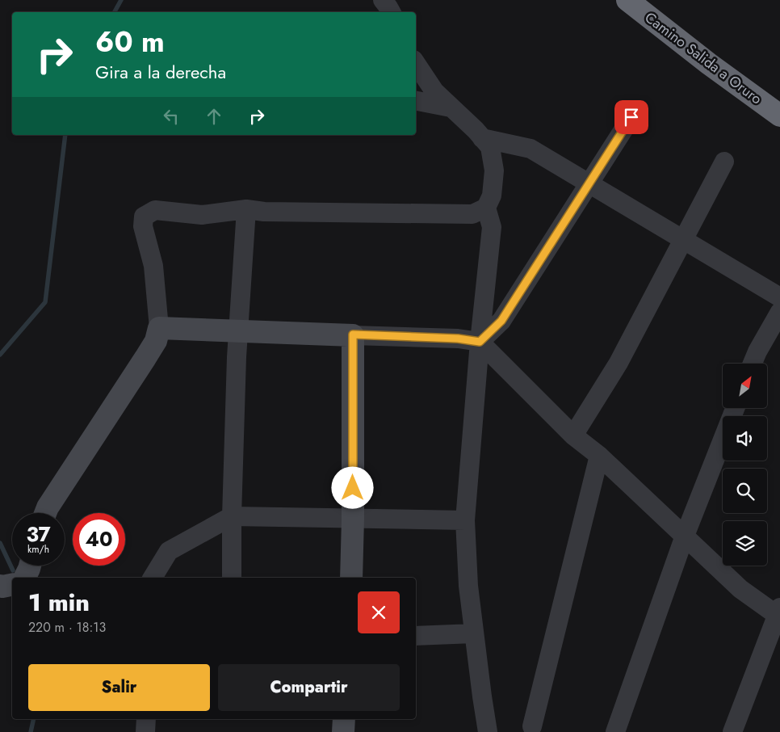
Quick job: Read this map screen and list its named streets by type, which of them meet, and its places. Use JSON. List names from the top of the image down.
{
  "streets": {
    "highway": ["Camino Salida a Oruro"]
  },
  "north": "top right",
  "page": {
    "turn": ["60 m", "Gira a la derecha"],
    "speed": "37 km/h",
    "limit": "40",
    "heading": ["1 min", "220 m · 18:13"],
    "buttons": ["Salir", "Compartir"]
  }
}
